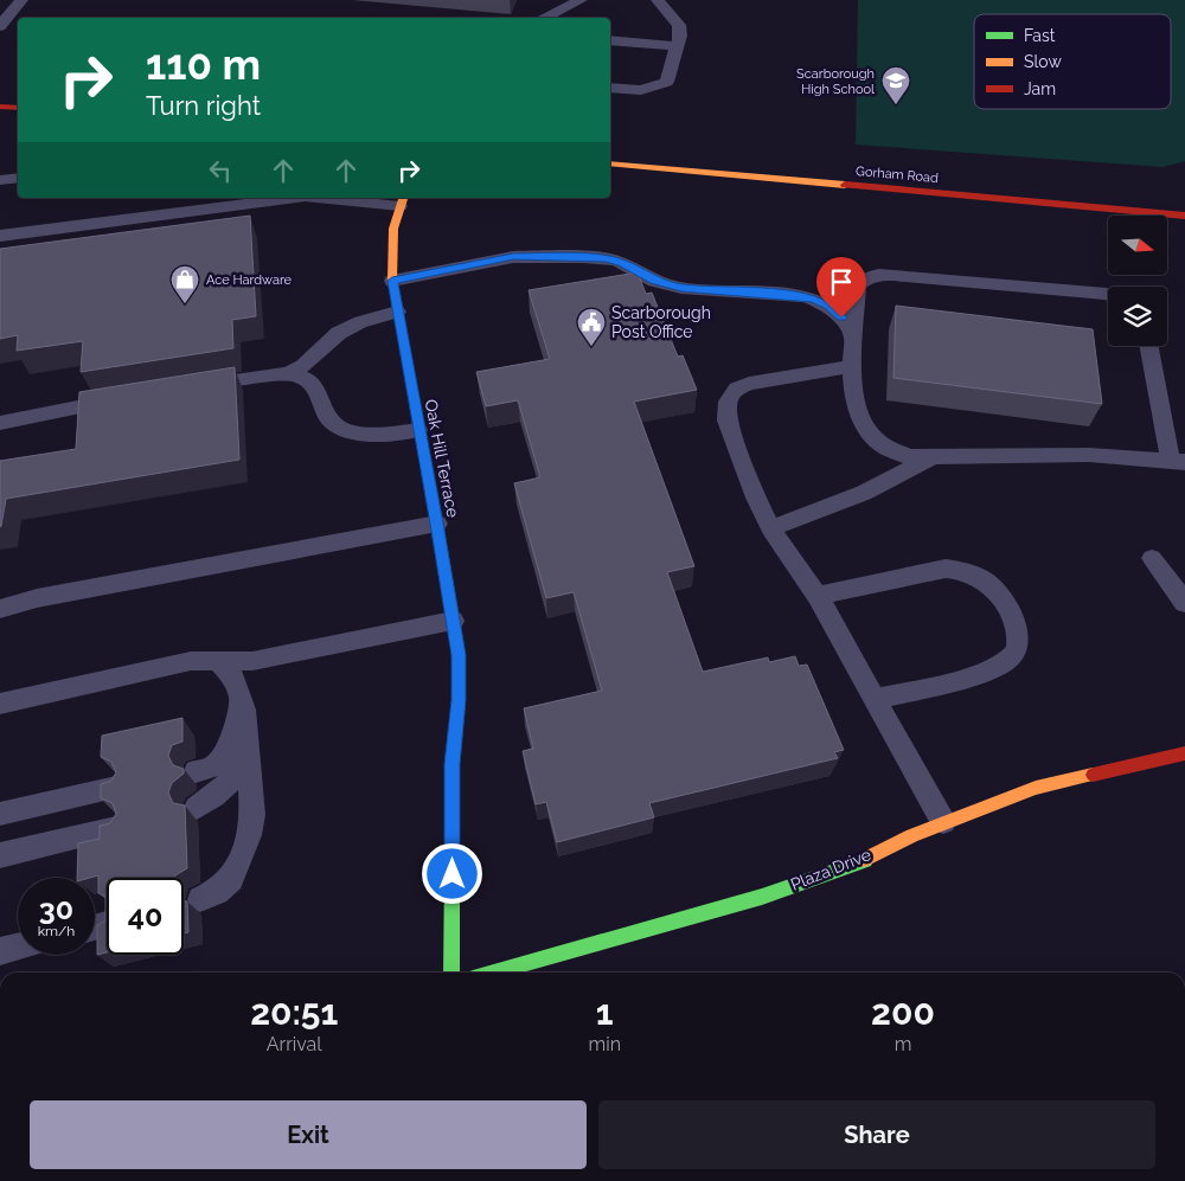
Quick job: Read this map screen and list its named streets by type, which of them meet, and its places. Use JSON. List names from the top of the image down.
{
  "streets": {
    "street": ["Gorham Road", "Oak Hill Terrace", "Plaza Drive"]
  },
  "places": {
    "school or university": ["Scarborough High School"],
    "shop": ["Ace Hardware"],
    "public building": ["Scarborough Post Office"]
  },
  "legend": ["Fast", "Slow", "Jam"],
  "north": "right",
  "page": {
    "turn": ["110 m", "Turn right"],
    "speed": "30 km/h",
    "limit": "40",
    "eta": [
      "20:51",
      "Arrival",
      "1",
      "min",
      "200",
      "m"
    ],
    "buttons": ["Exit", "Share"]
  }
}
